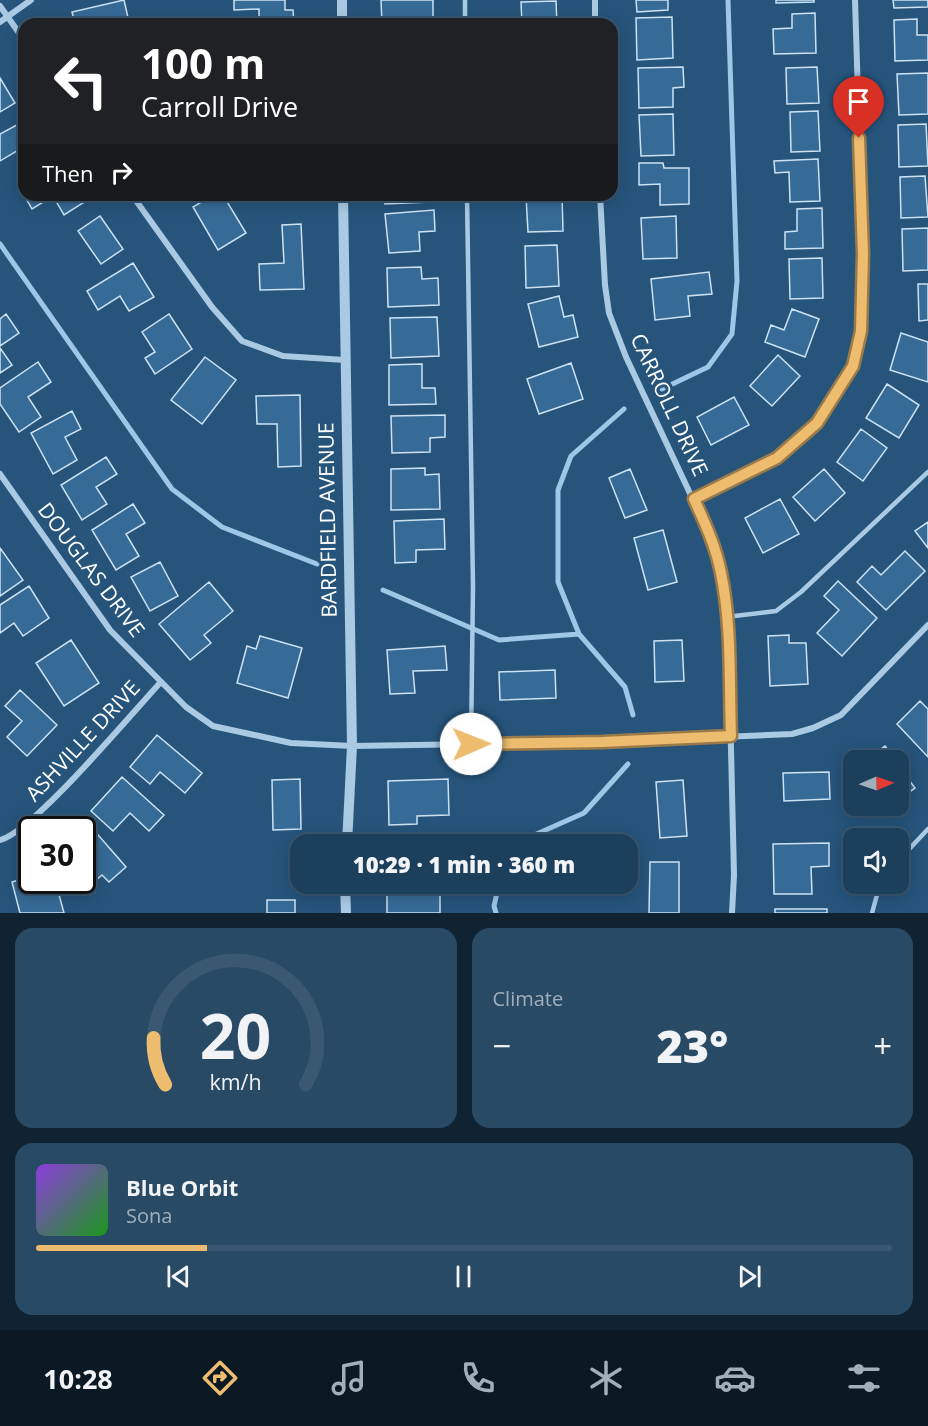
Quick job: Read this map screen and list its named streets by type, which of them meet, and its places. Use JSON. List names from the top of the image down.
{
  "streets": {
    "street": [
      "CARROLL DRIVE",
      "BARDFIELD AVENUE",
      "DOUGLAS DRIVE",
      "ASHVILLE DRIVE"
    ]
  },
  "crossings": [
    ["CARROLL DRIVE", "DOUGLAS DRIVE"],
    ["BARDFIELD AVENUE", "DOUGLAS DRIVE"],
    ["DOUGLAS DRIVE", "ASHVILLE DRIVE"]
  ],
  "north": "right",
  "page": {
    "turn": ["100 m", "Carroll Drive"],
    "then": "Then",
    "limit": "30",
    "trip": "10:29 · 1 min · 360 m",
    "tile": "Climate",
    "heat": ["−", "23°", "+"],
    "song": ["Blue Orbit", "Sona"],
    "tabs": "10:28",
    "gauge": ["20", "km/h"]
  }
}
